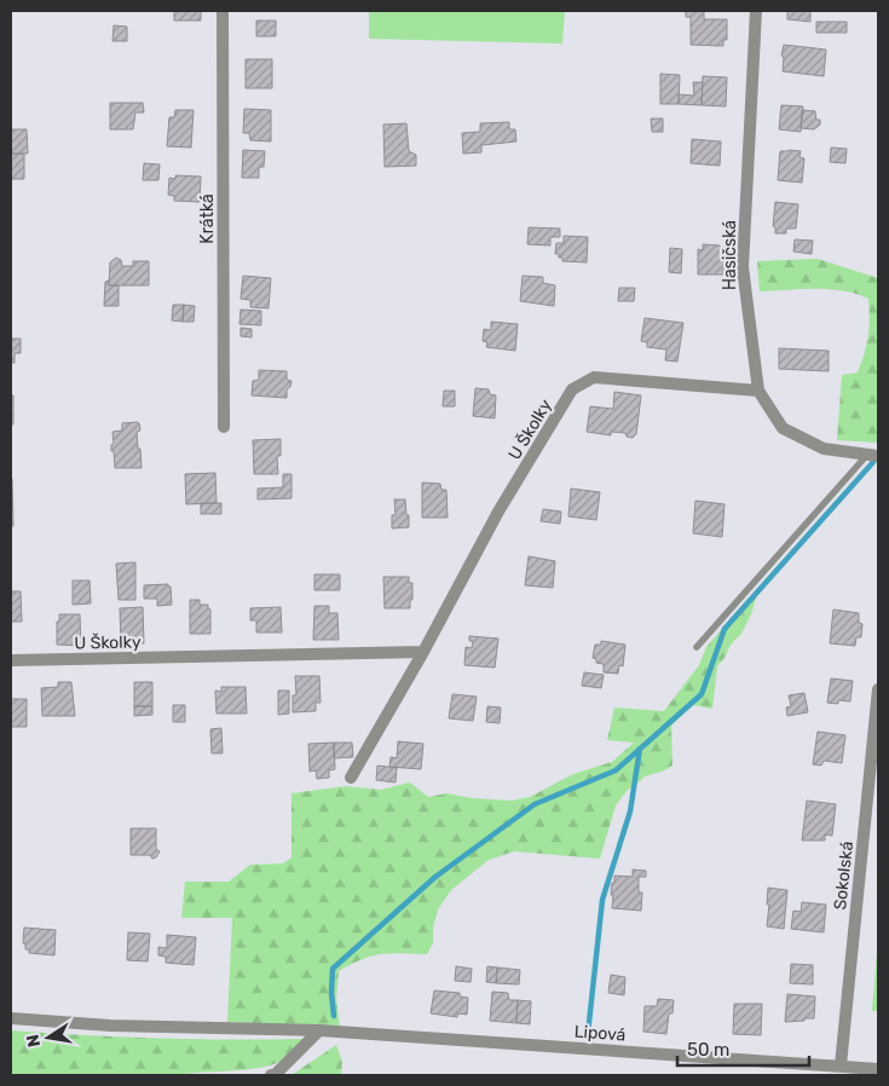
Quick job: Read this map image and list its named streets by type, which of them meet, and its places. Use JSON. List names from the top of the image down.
{
  "streets": {
    "street": [
      "Krátká",
      "Hasičská",
      "U Školky",
      "Sokolská",
      "Lipová"
    ]
  },
  "crossings": [
    ["Hasičská", "U Školky"],
    ["Sokolská", "Lipová"]
  ],
  "scale_bar": "50 m",
  "north": "left"
}
